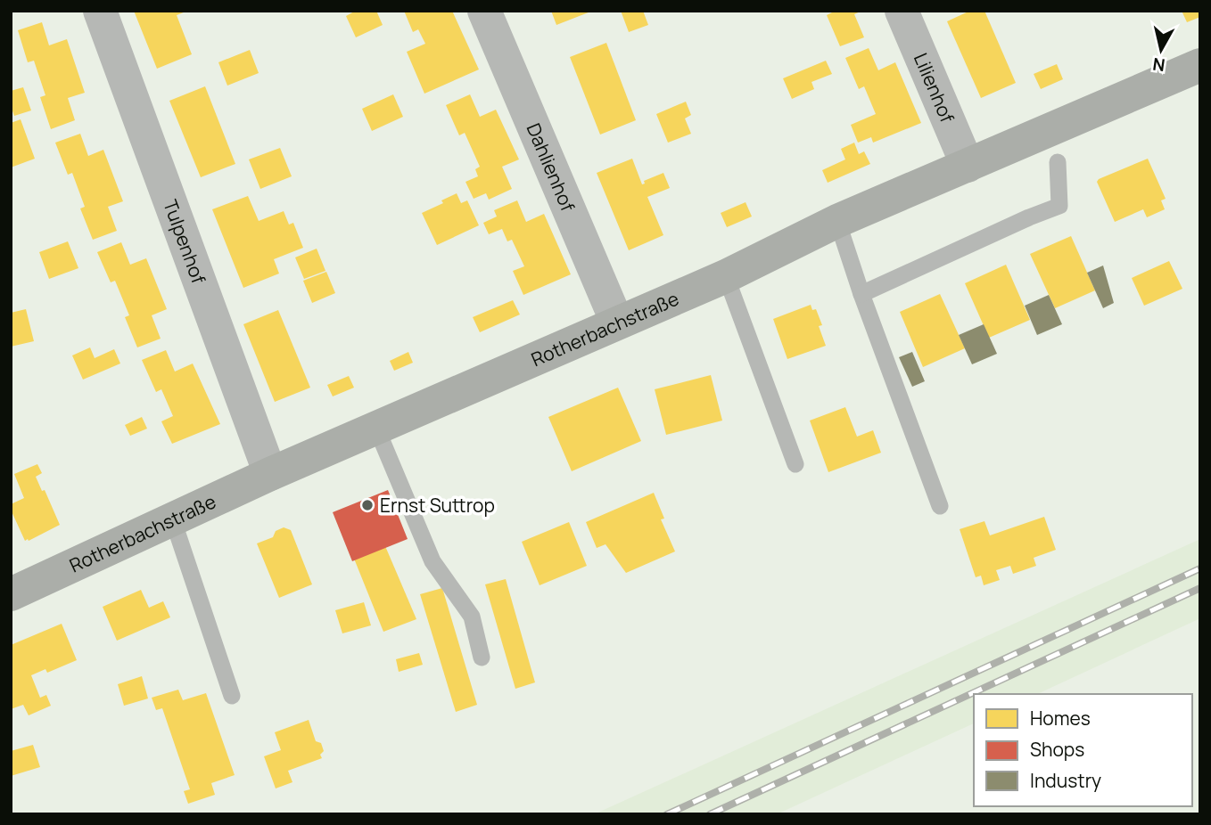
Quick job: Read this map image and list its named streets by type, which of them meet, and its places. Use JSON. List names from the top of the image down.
{
  "streets": {
    "street": [
      "Lilienhof",
      "Dahlienhof",
      "Tulpenhof",
      "Rotherbachstraße"
    ]
  },
  "crossings": [
    ["Lilienhof", "Rotherbachstraße"],
    ["Dahlienhof", "Rotherbachstraße"],
    ["Tulpenhof", "Rotherbachstraße"]
  ],
  "places": ["Ernst Suttrop"],
  "legend": ["Homes", "Shops", "Industry"],
  "north": "bottom"
}
